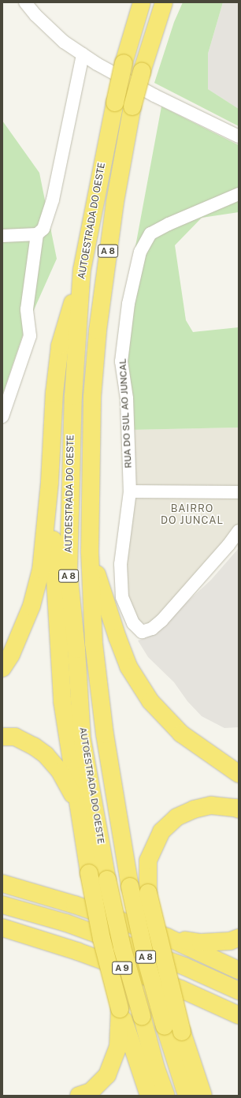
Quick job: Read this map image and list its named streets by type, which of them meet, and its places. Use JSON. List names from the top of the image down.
{
  "streets": {
    "highway": ["AUTOESTRADA DO OESTE", "A 8", "A 9"],
    "street": ["RUA DO SUL AO JUNCAL"]
  },
  "districts": ["BAIRRO DO JUNCAL"]
}
